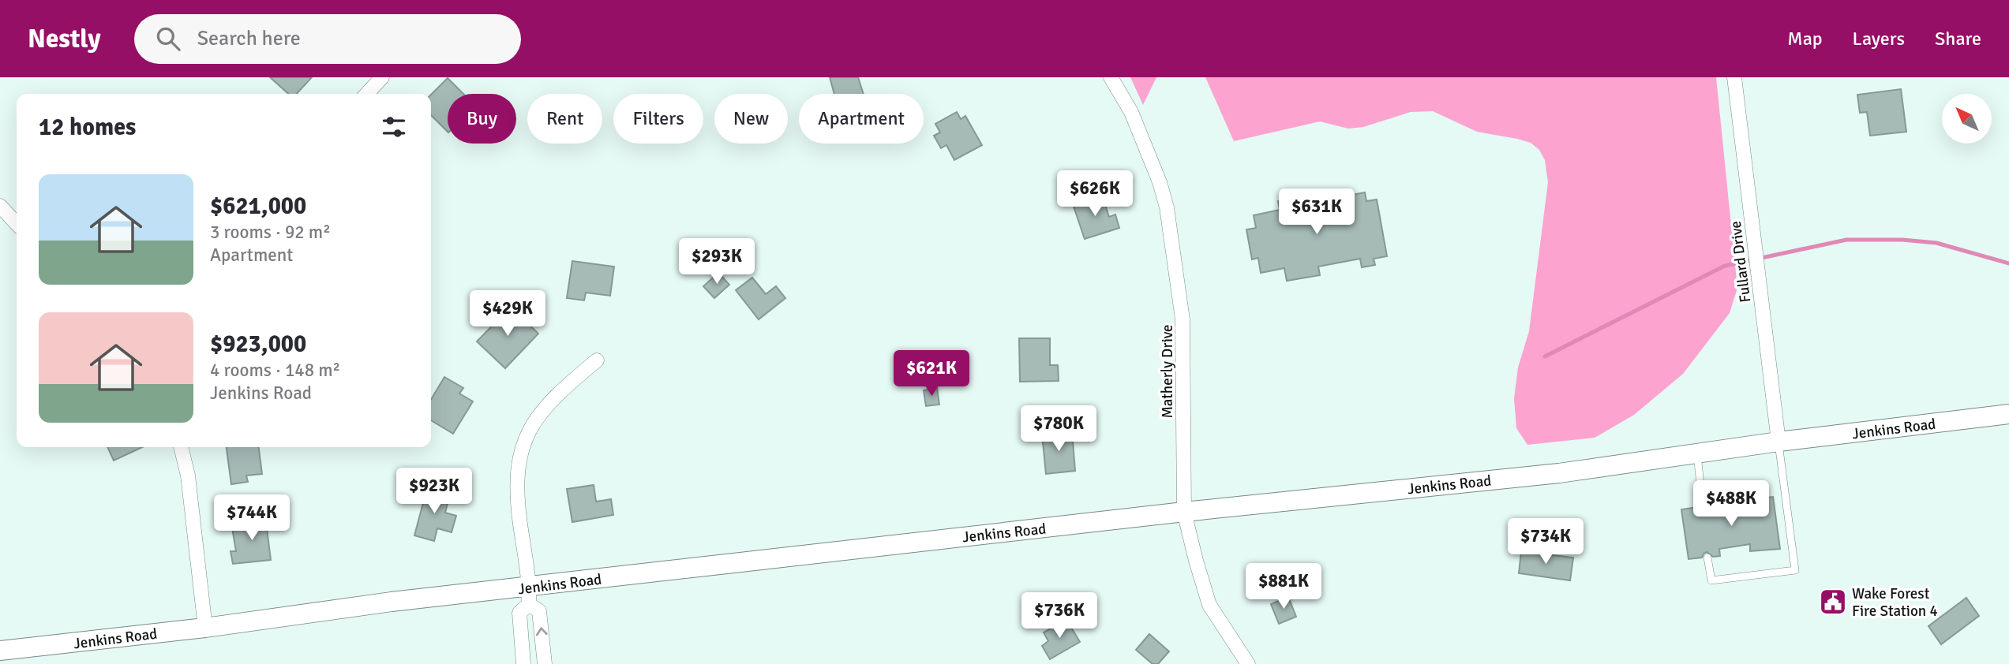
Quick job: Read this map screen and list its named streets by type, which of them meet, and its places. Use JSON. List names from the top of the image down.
{
  "streets": {
    "street": ["Fullard Drive", "Matherly Drive", "Jenkins Road"]
  },
  "crossings": [
    ["Fullard Drive", "Jenkins Road"],
    ["Matherly Drive", "Jenkins Road"]
  ],
  "places": {
    "public building": ["Wake Forest Fire Station 4"]
  },
  "north": "top left",
  "page": {
    "header": "Nestly",
    "search": "Search here",
    "nav": ["Map", "Layers", "Share"],
    "chip": [
      "Buy",
      "Rent",
      "Filters",
      "New",
      "Apartment"
    ],
    "heading": "12 homes",
    "list": [
      {
        "name": "$621,000",
        "note": "3 rooms · 92 m² · Apartment"
      },
      {
        "name": "$923,000",
        "note": "4 rooms · 148 m² · Jenkins Road"
      }
    ],
    "price": [
      "$626K",
      "$631K",
      "$293K",
      "$429K",
      "$621K",
      "$780K",
      "$923K",
      "$488K",
      "$744K",
      "$734K",
      "$881K",
      "$736K"
    ]
  }
}
